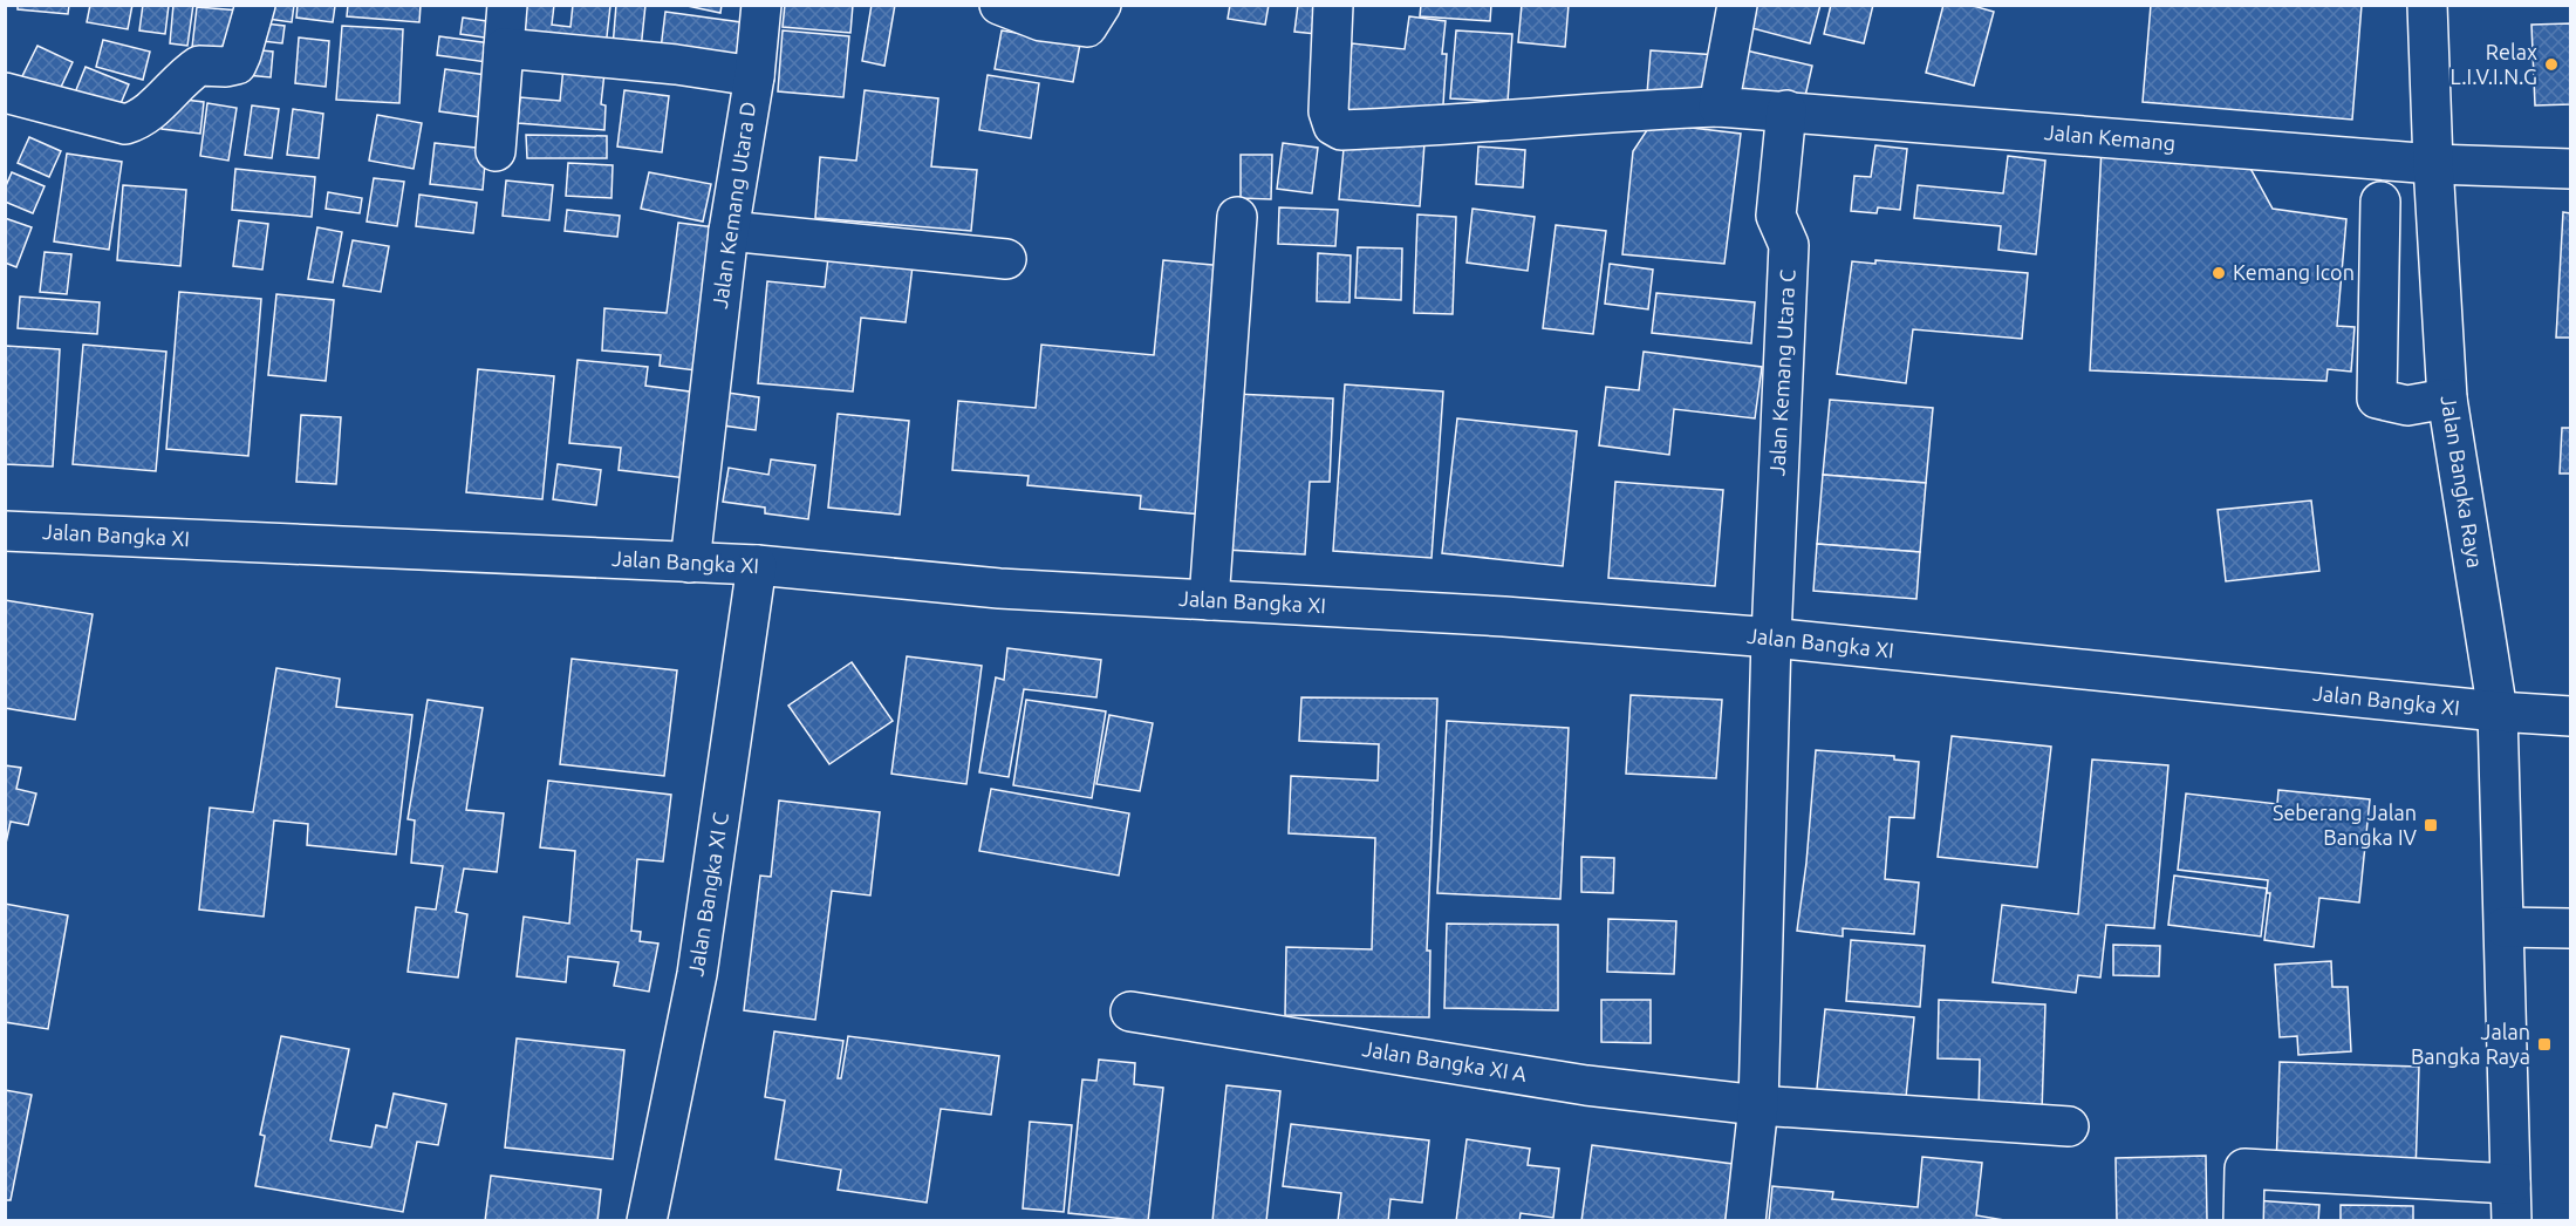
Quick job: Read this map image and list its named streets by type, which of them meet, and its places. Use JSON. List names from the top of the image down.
{
  "streets": {
    "street": [
      "Jalan Kemang",
      "Jalan Kemang Utara D",
      "Jalan Kemang Utara C",
      "Jalan Bangka Raya",
      "Jalan Bangka XI",
      "Jalan Bangka XI C",
      "Jalan Bangka XI A"
    ]
  },
  "crossings": [
    ["Jalan Kemang", "Jalan Kemang Utara C"],
    ["Jalan Kemang", "Jalan Bangka Raya"],
    ["Jalan Kemang Utara D", "Jalan Bangka XI"],
    ["Jalan Kemang Utara C", "Jalan Bangka XI"],
    ["Jalan Bangka Raya", "Jalan Bangka XI"],
    ["Jalan Bangka XI", "Jalan Bangka XI C"]
  ],
  "places": {
    "other": ["Relax L.I.V.I.N.G", "Kemang Icon"],
    "transit": ["Seberang Jalan Bangka IV", "Jalan Bangka Raya"]
  }
}
